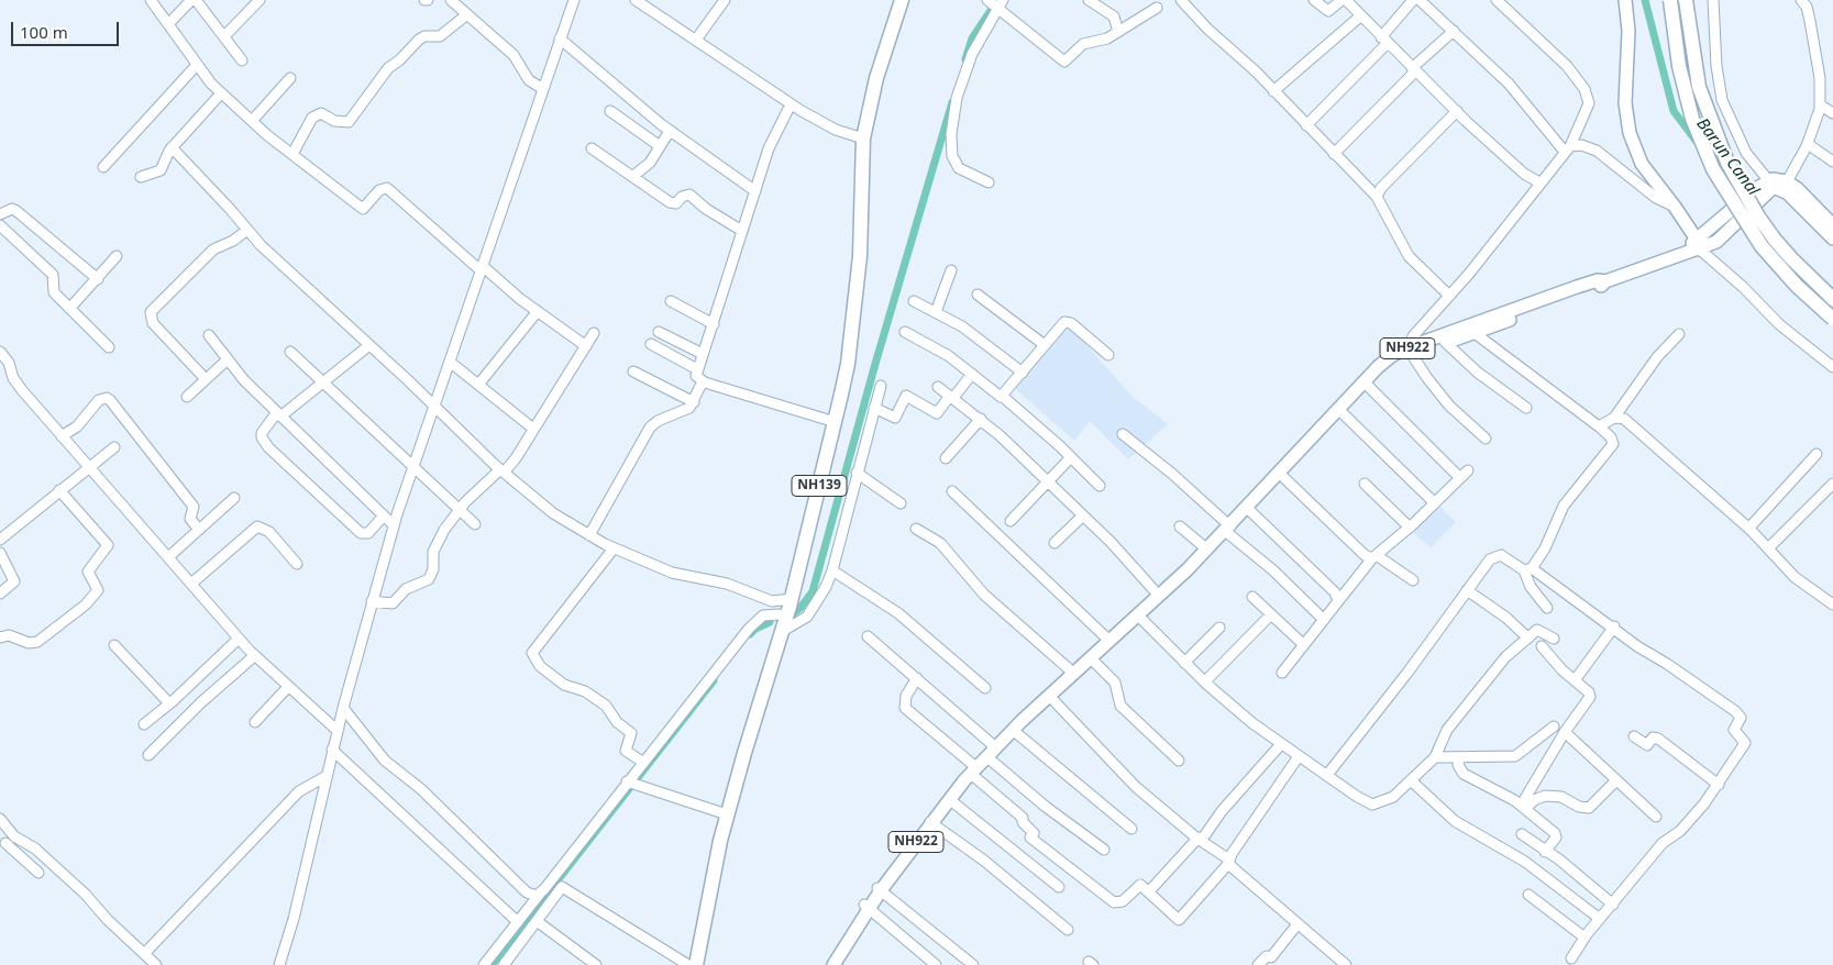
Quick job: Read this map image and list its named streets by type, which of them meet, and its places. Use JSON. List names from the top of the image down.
{
  "streets": {
    "highway": ["NH139"],
    "main road": ["NH922"]
  },
  "water": ["Barun Canal"],
  "scale_bar": "100 m"
}
